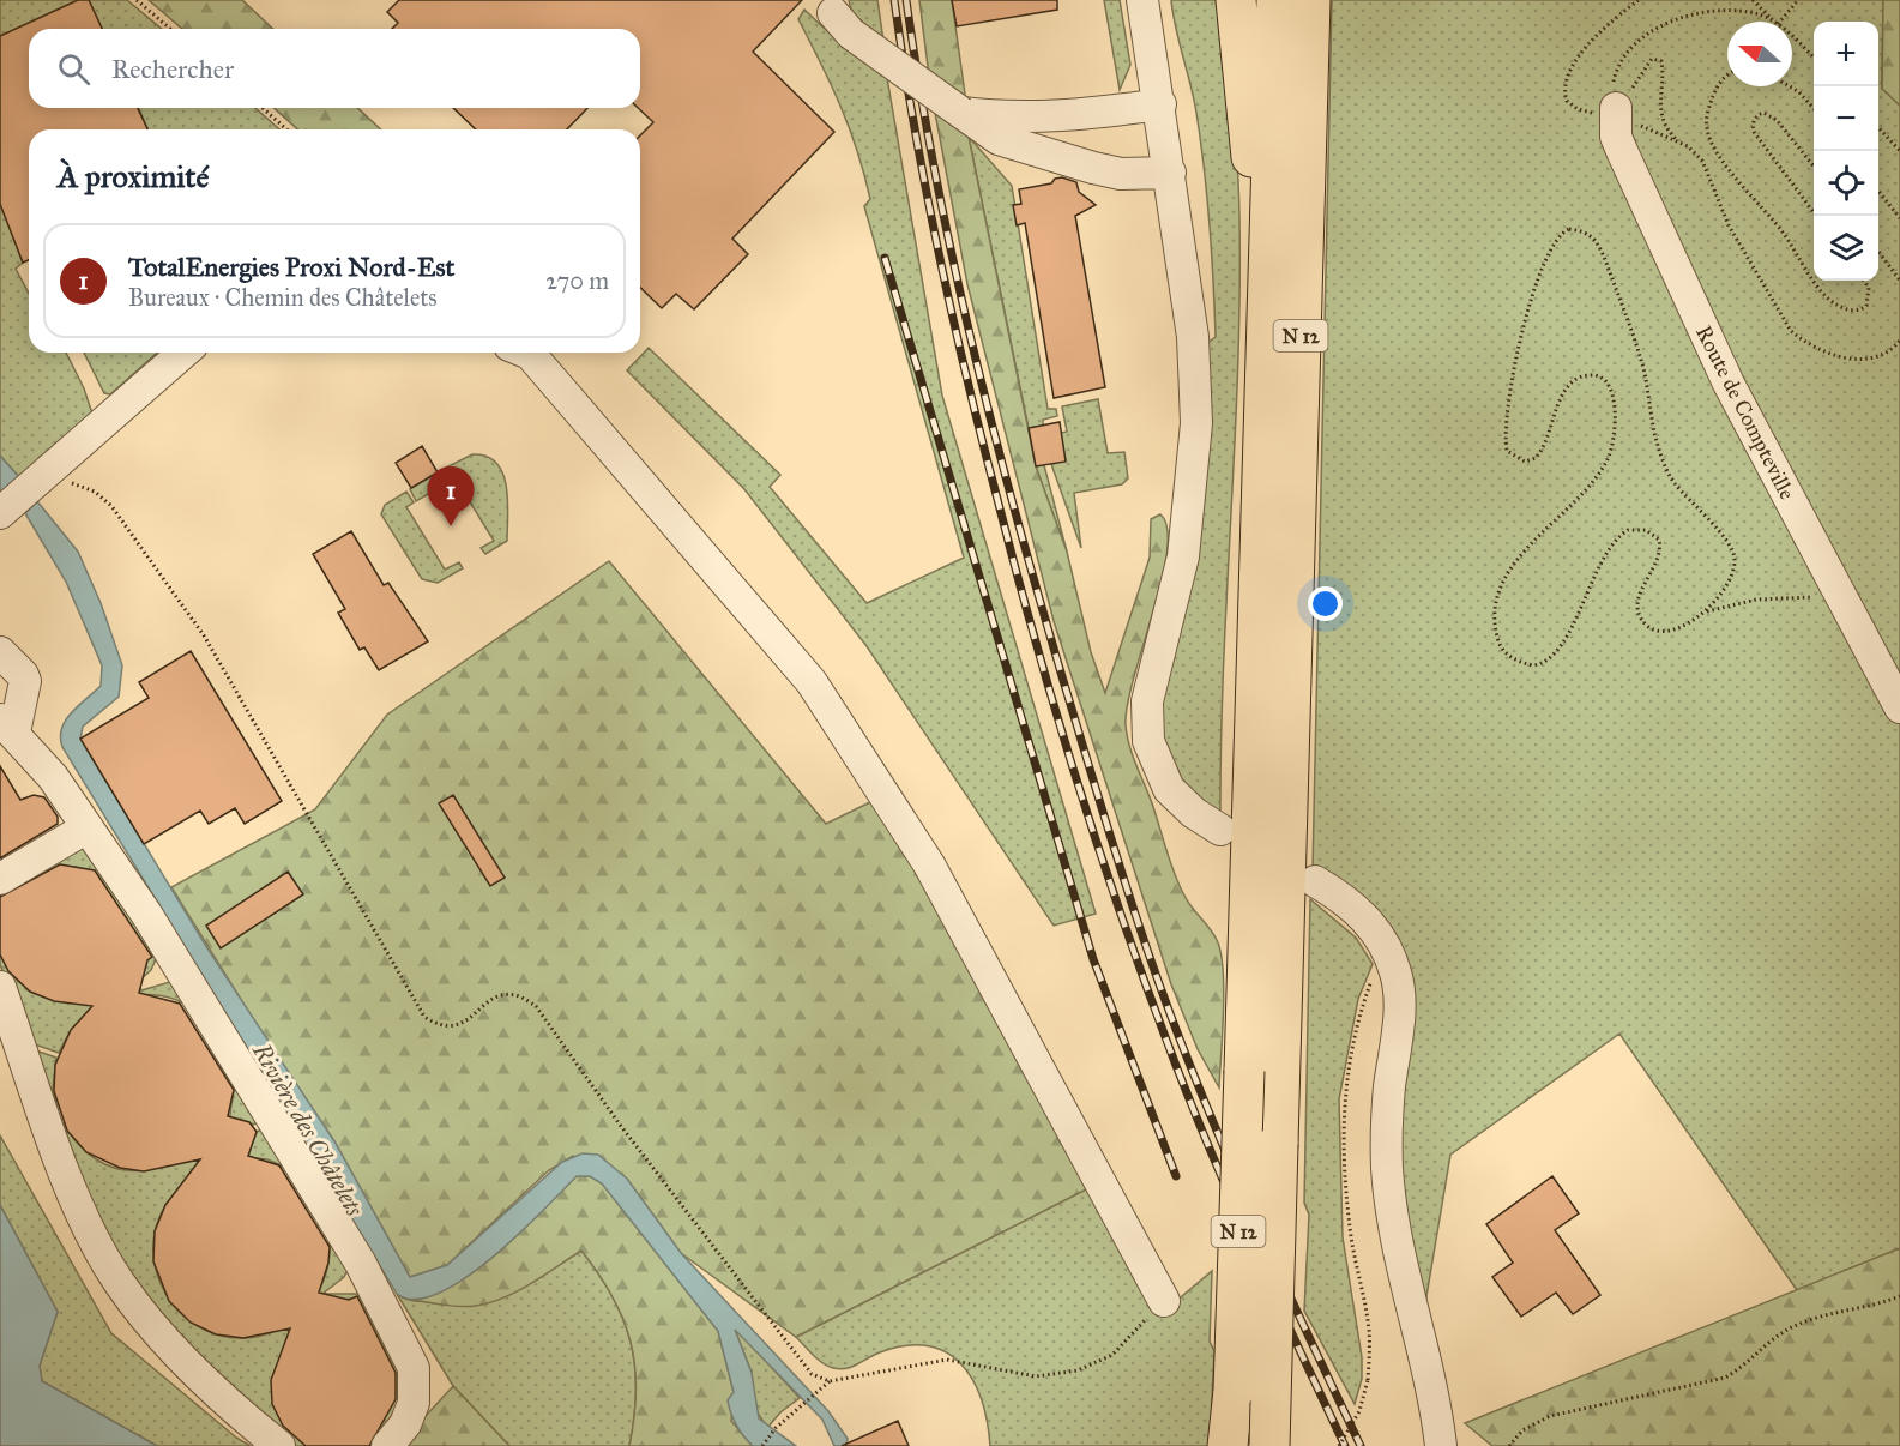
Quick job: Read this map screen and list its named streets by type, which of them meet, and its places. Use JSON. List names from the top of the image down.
{
  "streets": {
    "highway": ["N 12"],
    "street": ["Route de Compteville"]
  },
  "water": ["Rivière des Châtelets"],
  "north": "left",
  "page": {
    "map_buttons": ["+", "−"],
    "search": "Rechercher",
    "heading": "À proximité",
    "list": [
      {
        "mark": "1",
        "name": "TotalEnergies Proxi Nord-Est",
        "note": "Bureaux · Chemin des Châtelets",
        "value": "270 m"
      }
    ],
    "pins": "1"
  }
}
